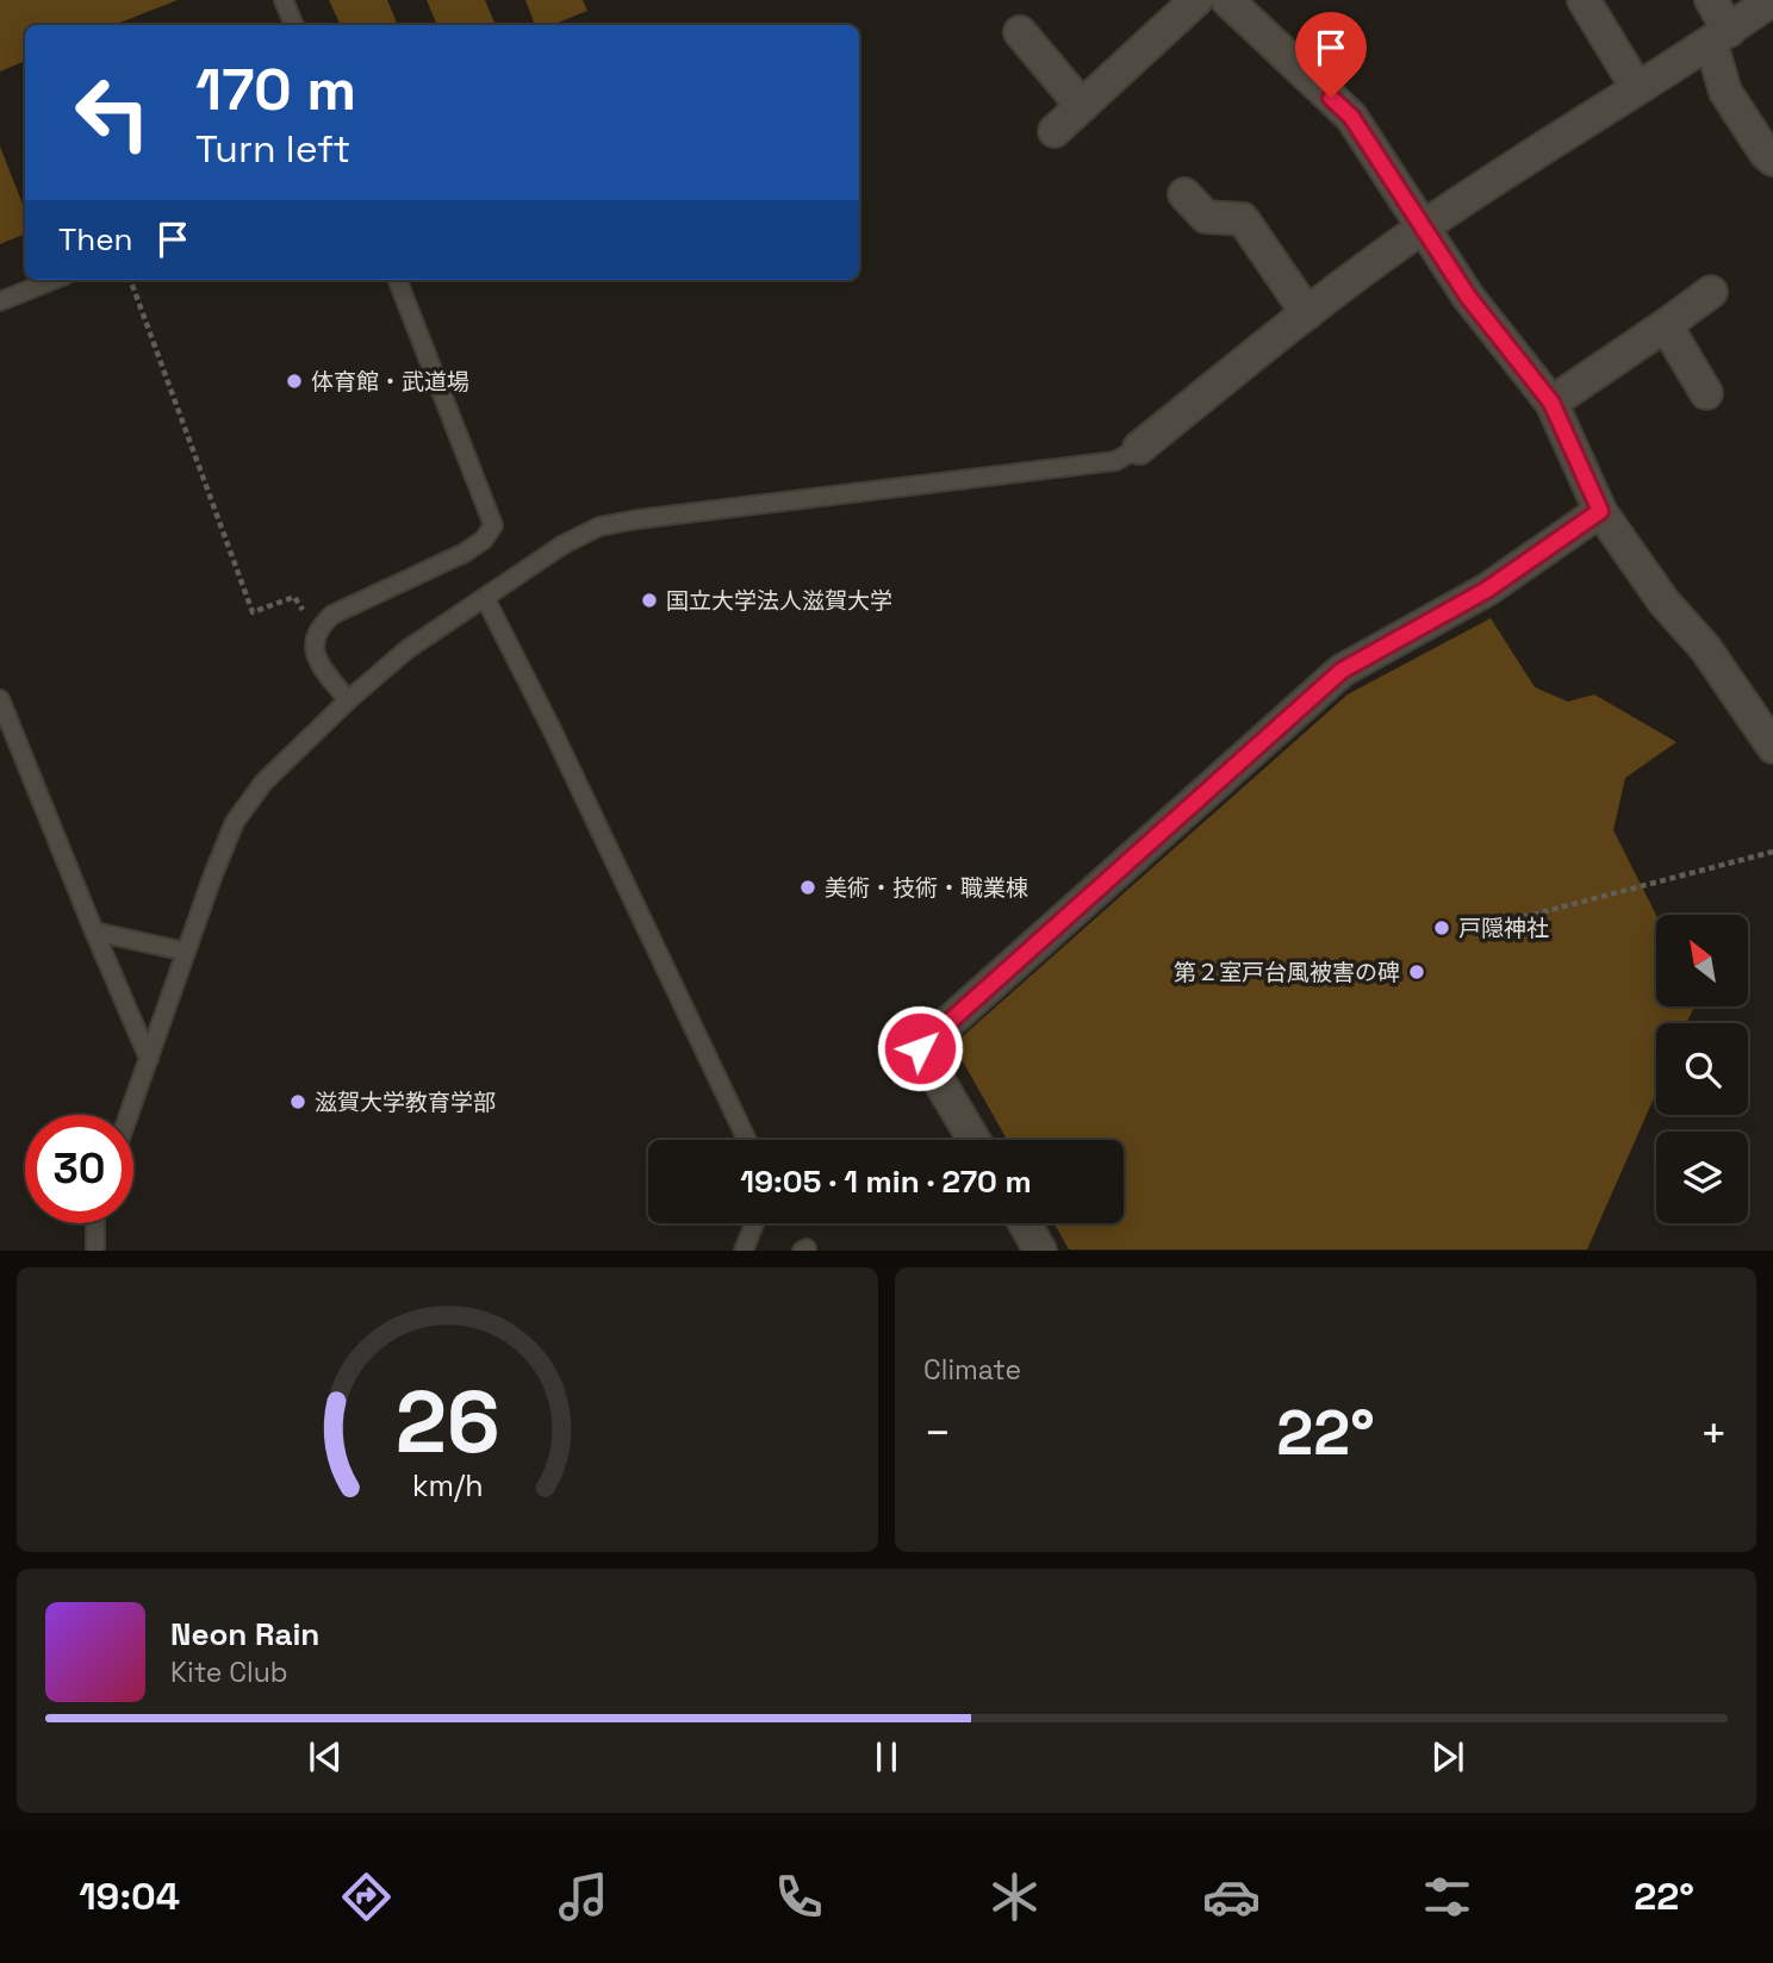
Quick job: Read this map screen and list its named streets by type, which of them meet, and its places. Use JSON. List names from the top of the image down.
{
  "places": [
    "体育館・武道場",
    "国立大学法人滋賀大学",
    "美術・技術・職業棟",
    "戸隠神社",
    "第２室戸台風被害の碑",
    "滋賀大学教育学部"
  ],
  "north": "top left",
  "page": {
    "turn": ["170 m", "Turn left"],
    "then": "Then",
    "limit": "30",
    "trip": "19:05 · 1 min · 270 m",
    "tile": "Climate",
    "heat": ["−", "22°", "+"],
    "song": ["Neon Rain", "Kite Club"],
    "tabs": ["19:04", "22°"],
    "gauge": ["26", "km/h"]
  }
}
